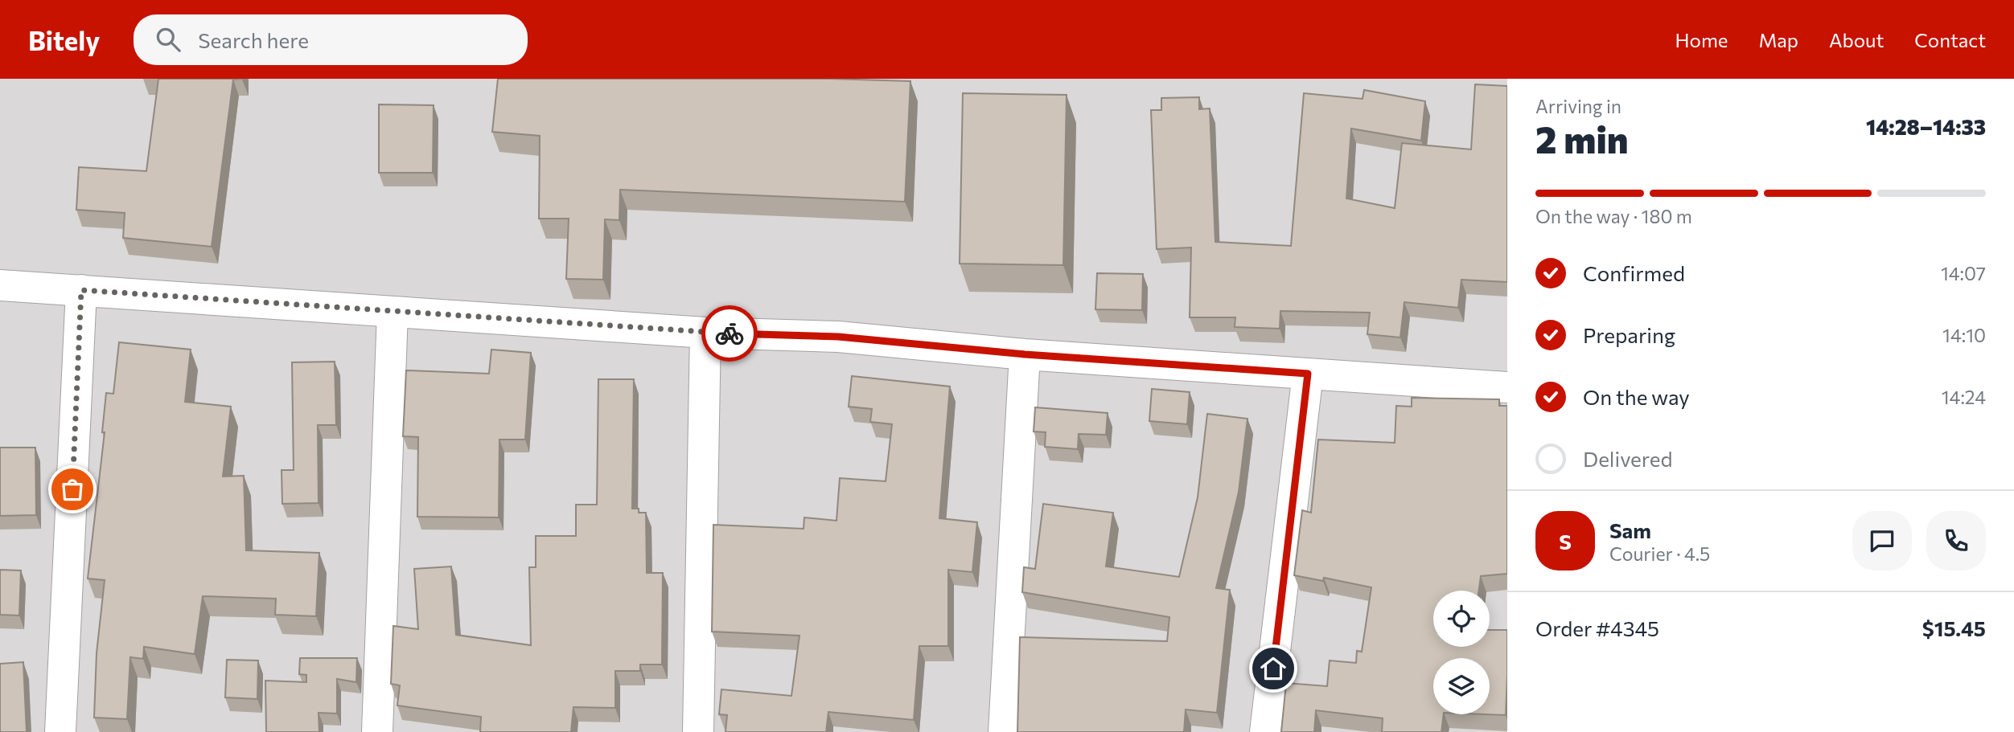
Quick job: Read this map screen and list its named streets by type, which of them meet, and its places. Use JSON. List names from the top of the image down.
{
  "page": {
    "header": "Bitely",
    "search": "Search here",
    "nav": [
      "Home",
      "Map",
      "About",
      "Contact"
    ],
    "heading": ["2 min", "Arriving in", "14:28–14:33"],
    "panel": [
      "Sam",
      "Courier · 4.5",
      "Order #4345",
      "$15.45"
    ],
    "bar": "On the way · 180 m",
    "list": [
      ["Confirmed", "14:07"],
      ["Preparing", "14:10"],
      ["On the way", "14:24"],
      "Delivered"
    ],
    "round": "S"
  }
}
